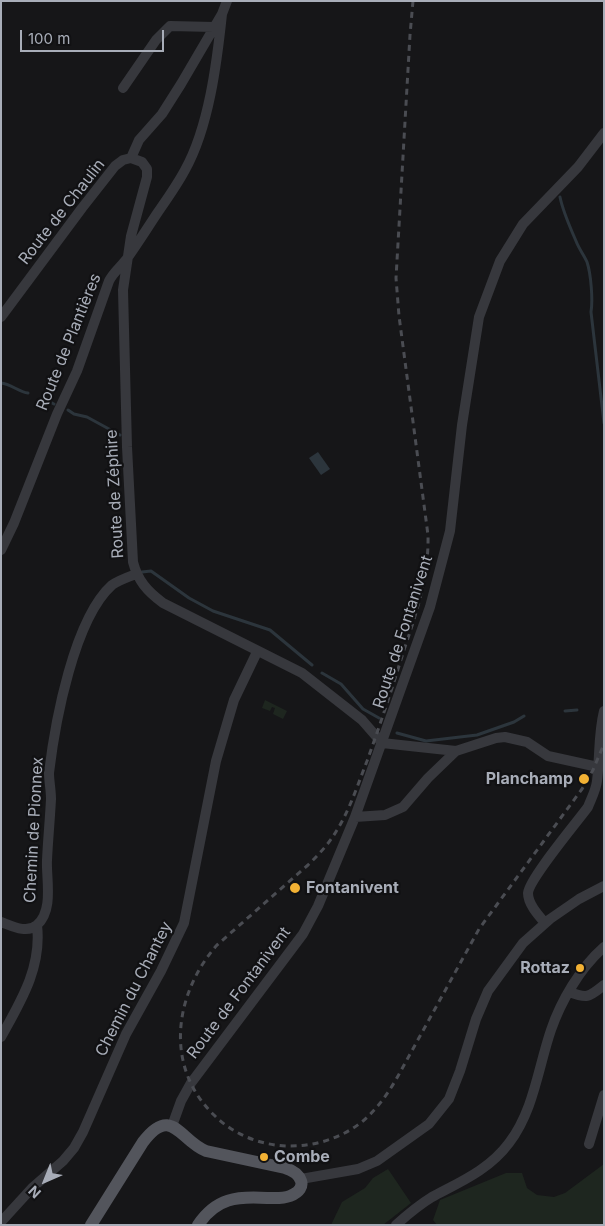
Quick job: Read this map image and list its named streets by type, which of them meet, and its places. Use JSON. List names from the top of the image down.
{
  "streets": {
    "street": [
      "Route de Chaulin",
      "Route de Plantières",
      "Route de Zéphire",
      "Route de Fontanivent",
      "Chemin de Pionnex",
      "Chemin du Chantey"
    ]
  },
  "crossings": [
    ["Route de Chaulin", "Route de Plantières"],
    ["Route de Chaulin", "Route de Zéphire"],
    ["Route de Plantières", "Route de Zéphire"],
    ["Route de Zéphire", "Route de Fontanivent"],
    ["Route de Zéphire", "Chemin de Pionnex"],
    ["Route de Zéphire", "Chemin du Chantey"]
  ],
  "places": [
    "Planchamp",
    "Fontanivent",
    "Rottaz",
    "Combe"
  ],
  "scale_bar": "100 m",
  "north": "bottom left"
}
